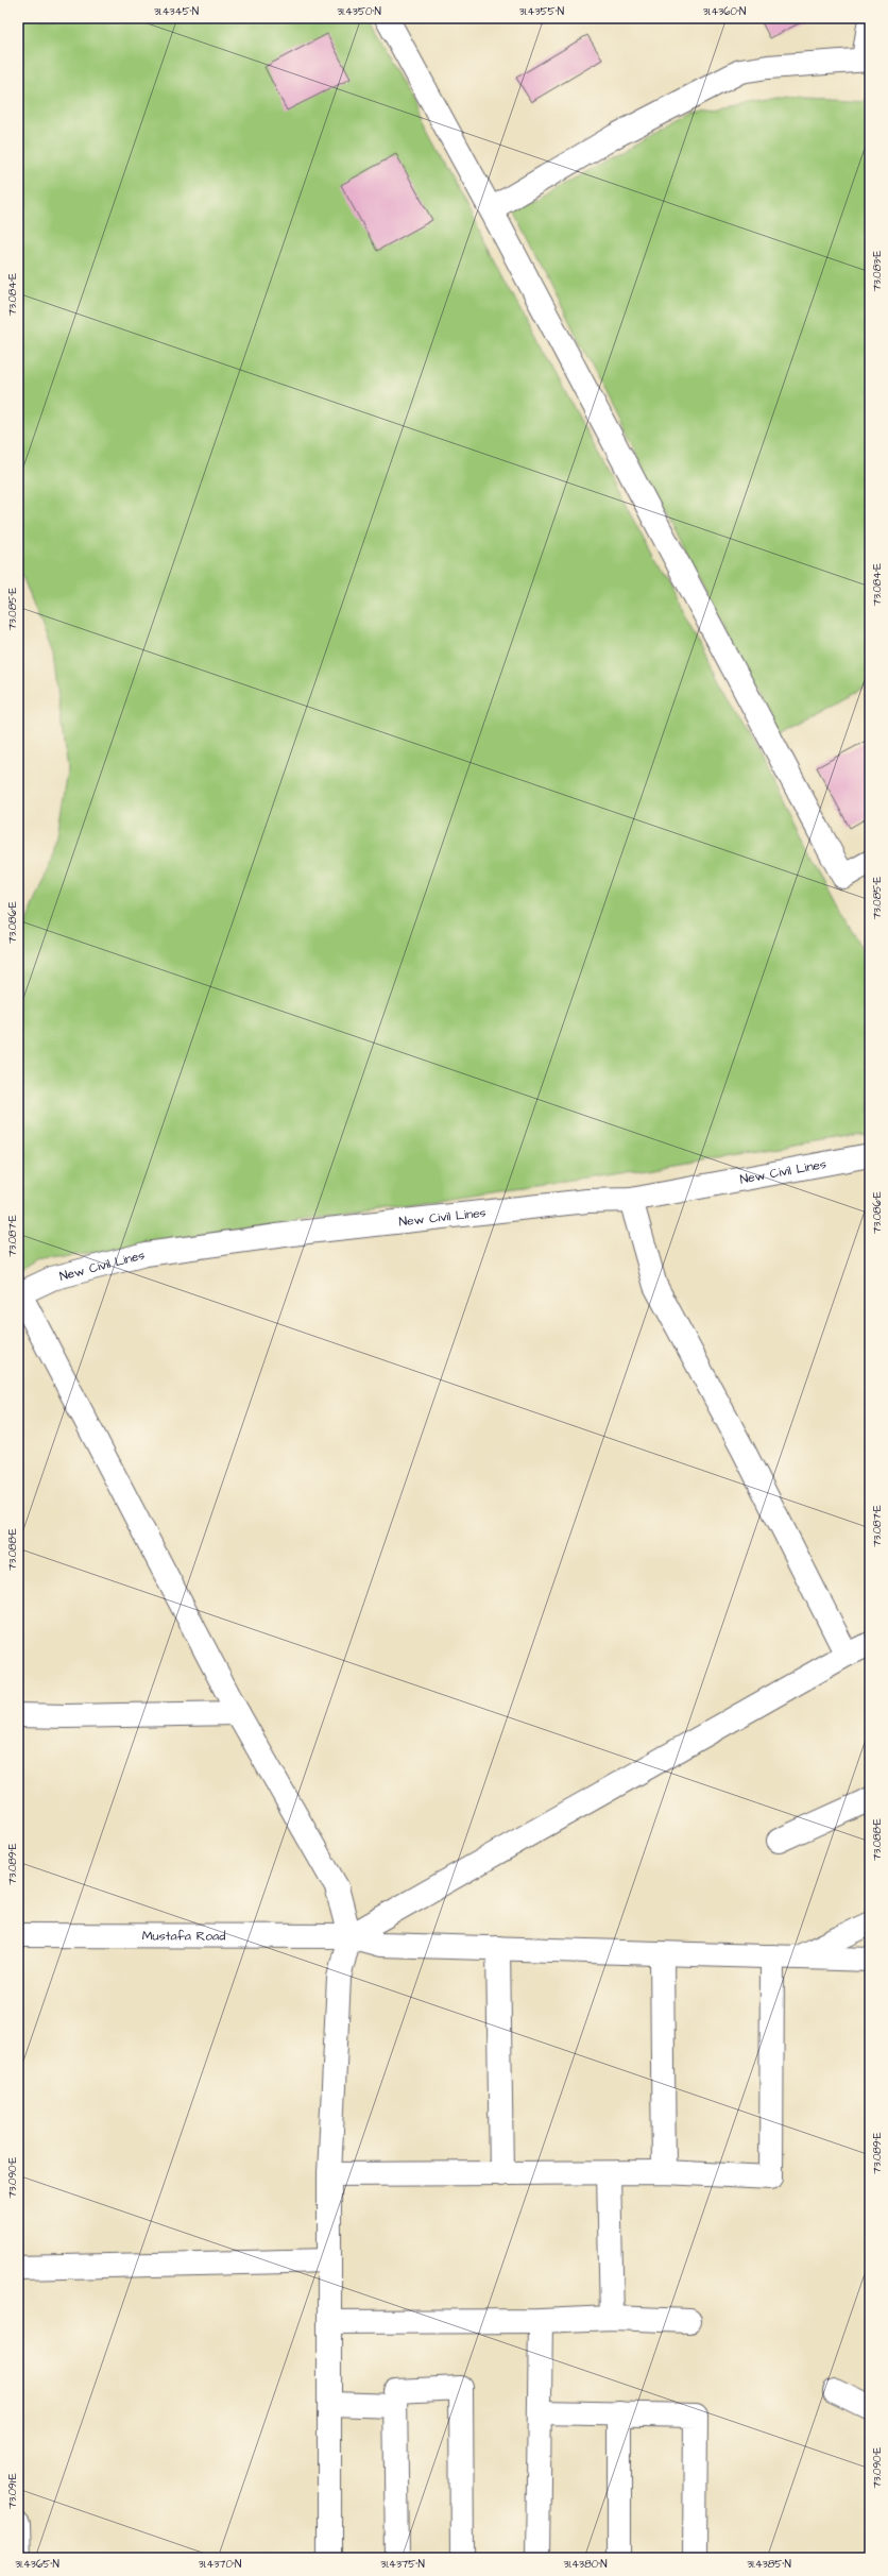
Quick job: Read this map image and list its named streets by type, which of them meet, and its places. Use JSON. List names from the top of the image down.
{
  "streets": {
    "street": ["New Civil Lines", "Mustafa Road"]
  },
  "coordinates": [
    "31.4345°N",
    "31.4350°N",
    "31.4355°N",
    "31.4360°N",
    "73.083°E",
    "73.084°E",
    "73.085°E",
    "73.086°E",
    "73.087°E",
    "73.088°E",
    "73.089°E",
    "73.090°E",
    "73.091°E",
    "31.4365°N",
    "31.4370°N",
    "31.4375°N",
    "31.4380°N",
    "31.4385°N"
  ]
}
